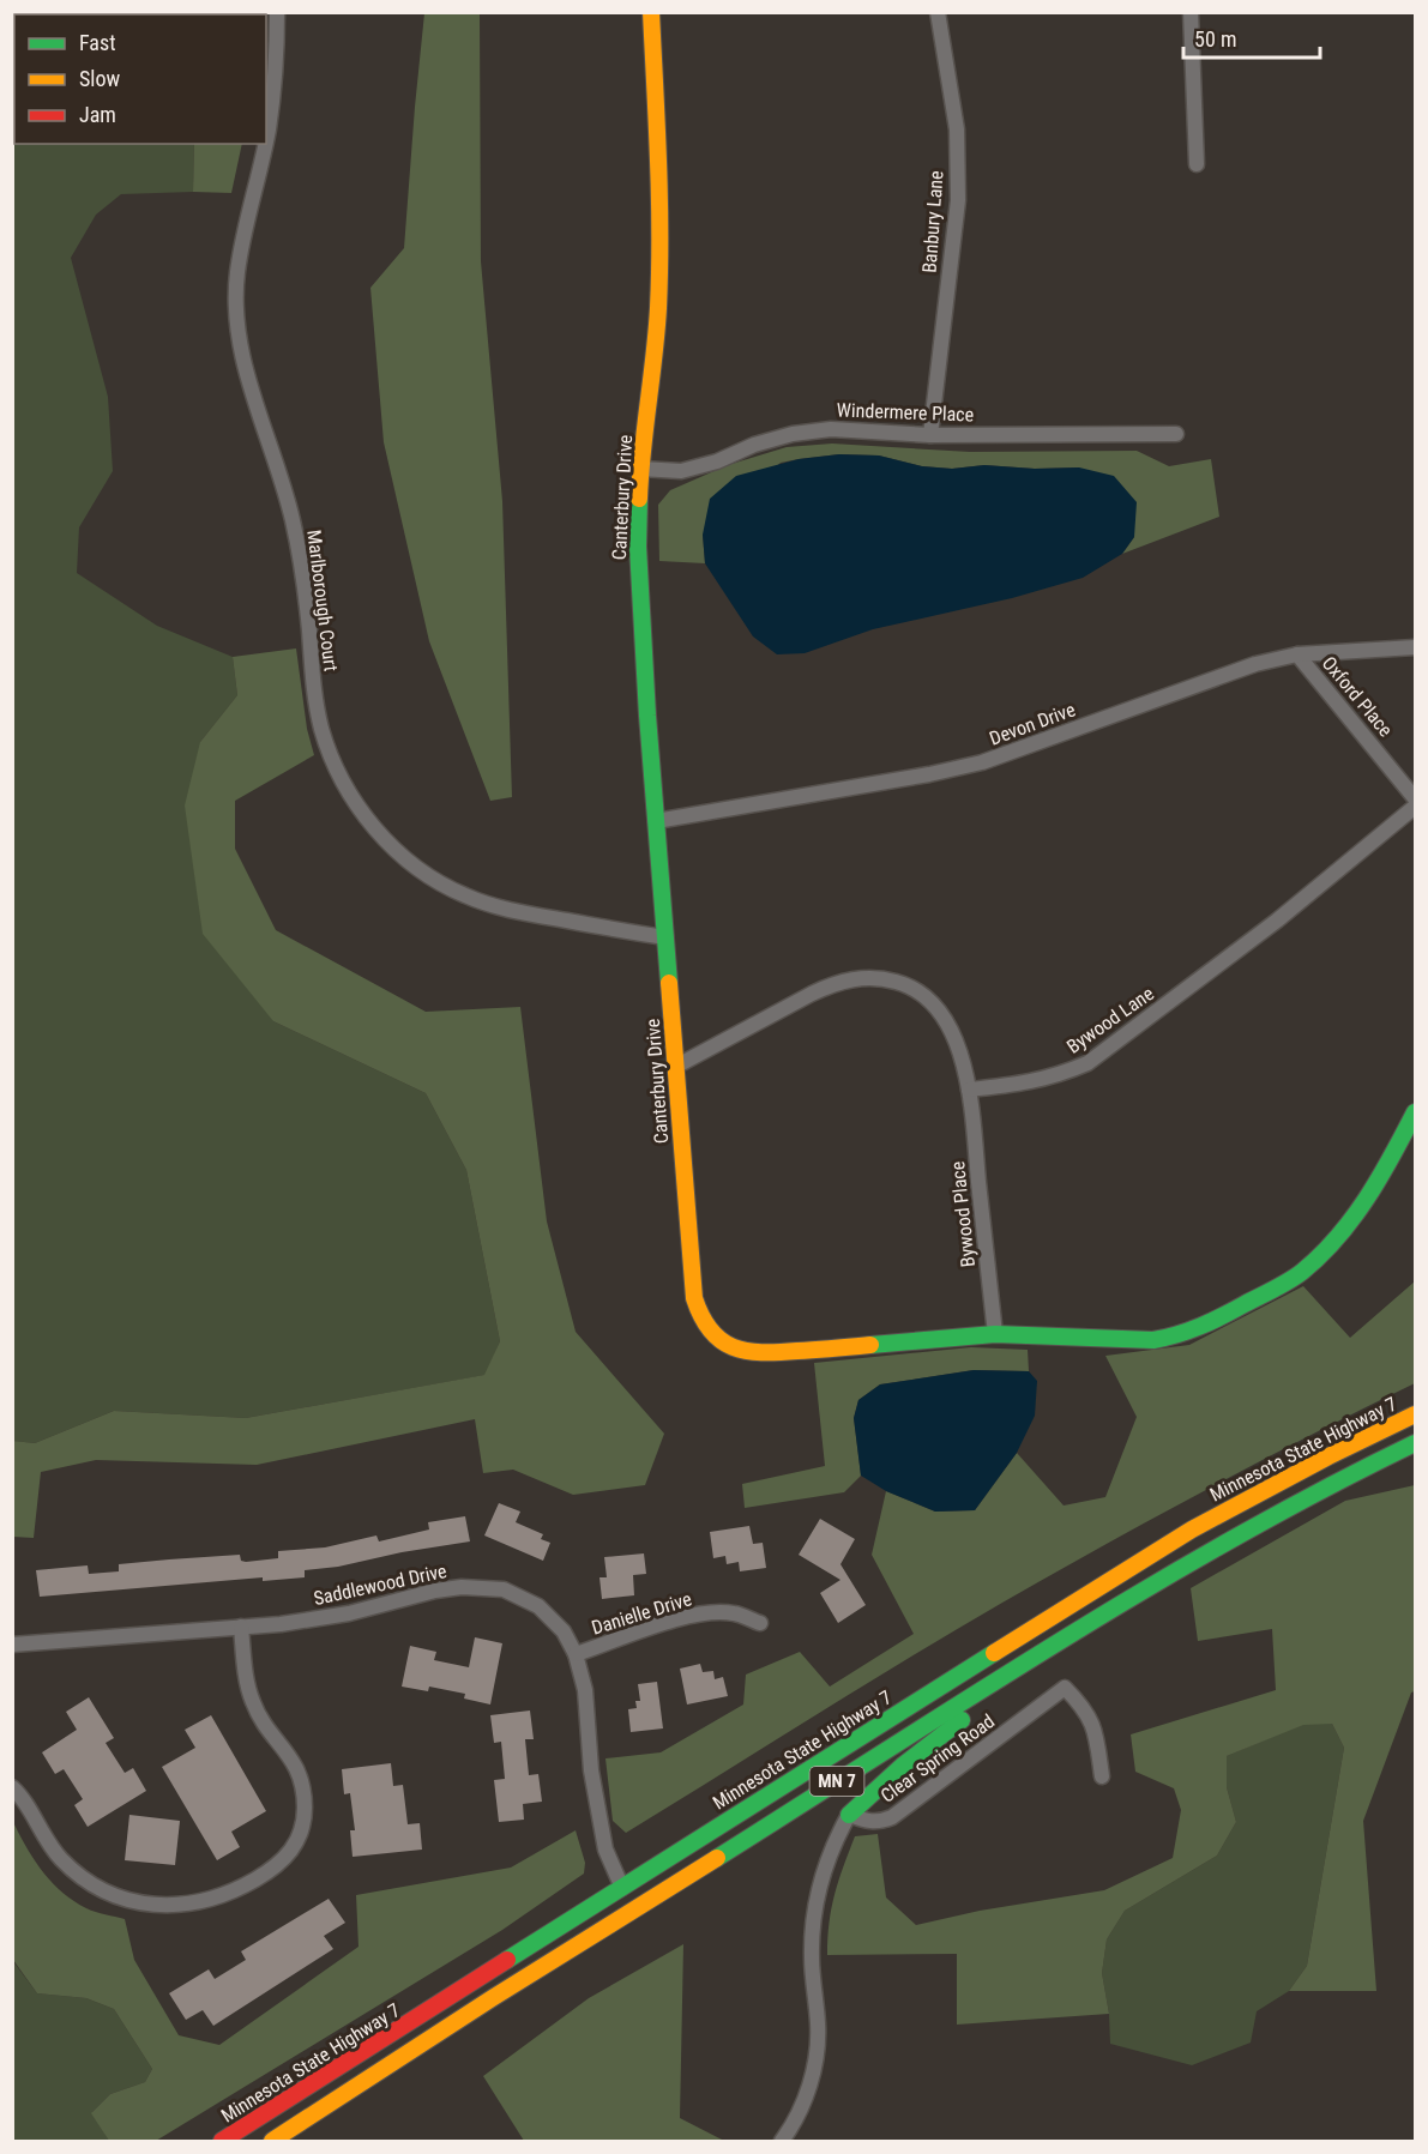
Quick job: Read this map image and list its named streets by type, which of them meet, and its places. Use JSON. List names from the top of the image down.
{
  "streets": {
    "main road": ["Canterbury Drive", "Minnesota State Highway 7", "MN 7"],
    "street": [
      "Banbury Lane",
      "Windermere Place",
      "Marlborough Court",
      "Oxford Place",
      "Devon Drive",
      "Bywood Lane",
      "Bywood Place",
      "Saddlewood Drive",
      "Danielle Drive",
      "Clear Spring Road"
    ]
  },
  "crossings": [
    ["Banbury Lane", "Windermere Place"],
    ["Windermere Place", "Canterbury Drive"],
    ["Canterbury Drive", "Marlborough Court"],
    ["Canterbury Drive", "Devon Drive"],
    ["Canterbury Drive", "Bywood Place"],
    ["Oxford Place", "Devon Drive"],
    ["Bywood Lane", "Bywood Place"],
    ["Minnesota State Highway 7", "Saddlewood Drive"],
    ["Saddlewood Drive", "Danielle Drive"]
  ],
  "legend": ["Fast", "Slow", "Jam"],
  "scale_bar": "50 m"
}
